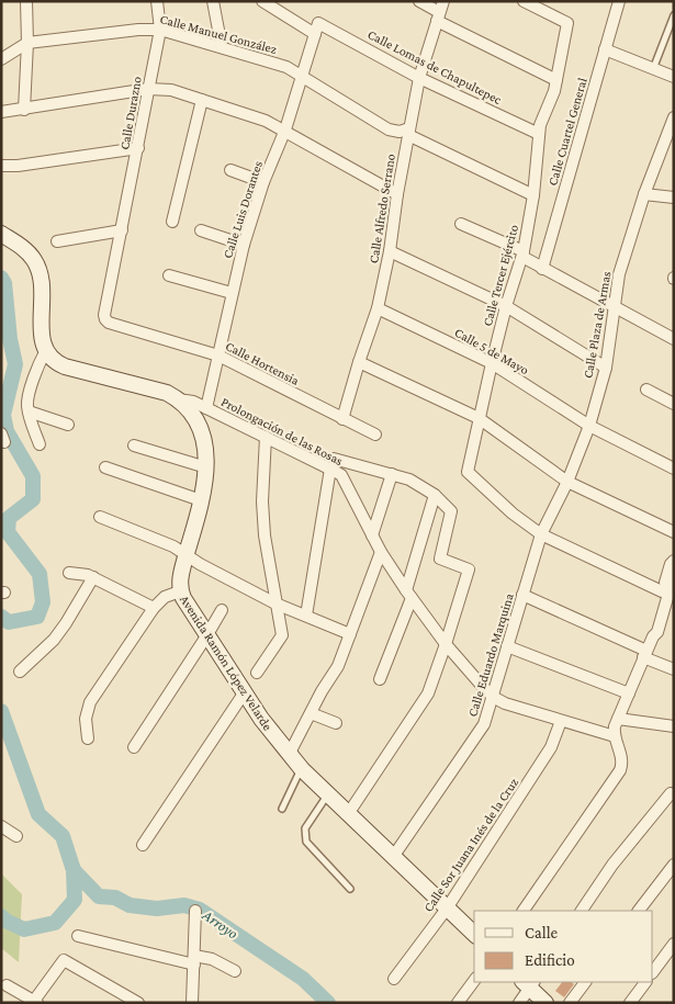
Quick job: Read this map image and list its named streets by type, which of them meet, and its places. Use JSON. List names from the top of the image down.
{
  "streets": {
    "main road": ["Avenida Ramón López Velarde"],
    "street": [
      "Calle Manuel González",
      "Calle Lomas de Chapultepec",
      "Calle Durazno",
      "Calle Cuartel General",
      "Calle Alfredo Serrano",
      "Calle Luis Dorantes",
      "Calle Tercer Ejército",
      "Calle Plaza de Armas",
      "Calle 5 de Mayo",
      "Calle Hortensia",
      "Prolongación de las Rosas",
      "Calle Eduardo Marquina",
      "Calle Sor Juana Inés de la Cruz"
    ]
  },
  "crossings": [
    ["Calle Manuel González", "Calle Durazno"],
    ["Calle Manuel González", "Calle Alfredo Serrano"],
    ["Calle Manuel González", "Calle Luis Dorantes"],
    ["Calle Lomas de Chapultepec", "Calle Alfredo Serrano"],
    ["Calle Lomas de Chapultepec", "Calle Luis Dorantes"],
    ["Calle Lomas de Chapultepec", "Calle Tercer Ejército"],
    ["Calle Durazno", "Calle Hortensia"],
    ["Calle Alfredo Serrano", "Calle 5 de Mayo"],
    ["Calle Alfredo Serrano", "Calle Hortensia"],
    ["Calle Luis Dorantes", "Calle Hortensia"],
    ["Calle Luis Dorantes", "Prolongación de las Rosas"],
    ["Calle Tercer Ejército", "Calle Plaza de Armas"],
    ["Calle Tercer Ejército", "Calle 5 de Mayo"],
    ["Calle Tercer Ejército", "Calle Eduardo Marquina"],
    ["Calle Plaza de Armas", "Calle 5 de Mayo"],
    ["Calle Plaza de Armas", "Calle Eduardo Marquina"],
    ["Prolongación de las Rosas", "Calle Eduardo Marquina"],
    ["Prolongación de las Rosas", "Avenida Ramón López Velarde"],
    ["Prolongación de las Rosas", "Calle Sor Juana Inés de la Cruz"],
    ["Calle Eduardo Marquina", "Avenida Ramón López Velarde"],
    ["Avenida Ramón López Velarde", "Calle Sor Juana Inés de la Cruz"]
  ],
  "water": ["Arroyo"],
  "legend": ["Calle", "Edificio"]
}
